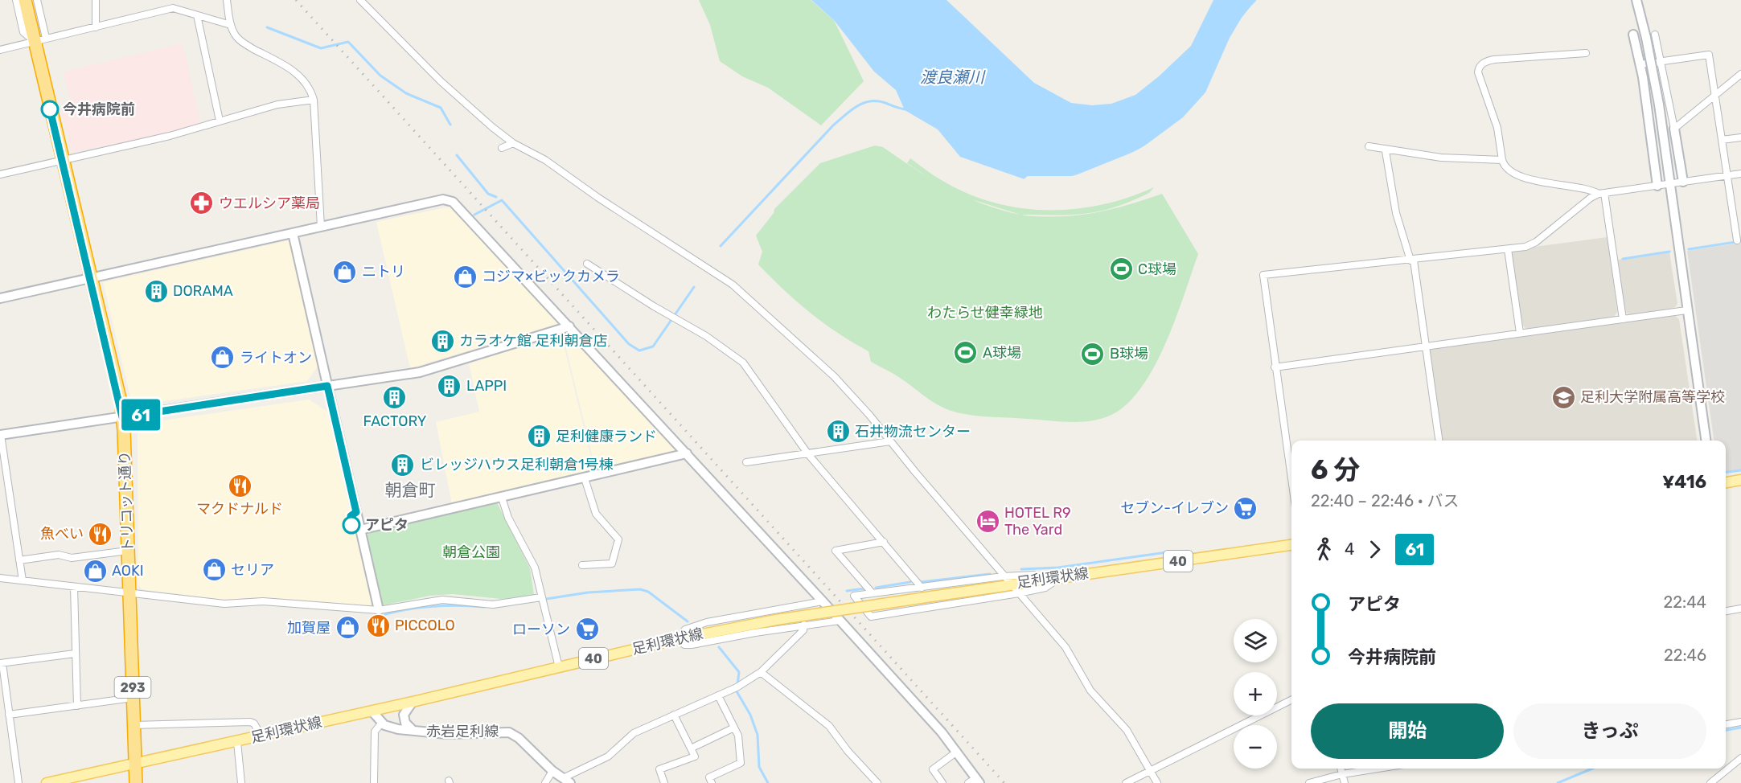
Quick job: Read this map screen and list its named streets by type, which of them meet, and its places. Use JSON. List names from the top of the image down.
{
  "streets": {
    "highway": ["トリコット通り", "293"],
    "main road": ["40", "足利環状線"],
    "street": ["赤岩足利線"]
  },
  "crossings": [
    ["トリコット通り", "足利環状線"]
  ],
  "districts": ["朝倉町"],
  "water": ["渡良瀬川"],
  "parks": ["わたらせ健幸緑地", "朝倉公園"],
  "places": {
    "other": ["今井病院前", "アピタ"],
    "pharmacy": ["ウエルシア薬局"],
    "sports": ["C球場", "A球場", "B球場"],
    "shop": [
      "ニトリ",
      "コジマ×ビックカメラ",
      "ライトオン",
      "セリア",
      "AOKI",
      "加賀屋"
    ],
    "building": [
      "DORAMA",
      "カラオケ館 足利朝倉店",
      "LAPPI",
      "FACTORY",
      "石井物流センター",
      "足利健康ランド",
      "ビレッジハウス足利朝倉1号棟"
    ],
    "school or university": ["足利大学附属高等学校"],
    "restaurant": ["マクドナルド", "魚べい", "PICCOLO"],
    "supermarket": ["セブン-イレブン", "ローソン"],
    "hotel": ["HOTEL R9 The Yard"]
  },
  "lines": ["bus line 61"],
  "page": {
    "on_map": "61",
    "heading": ["6 分", "22:40 – 22:46 · バス", "¥416"],
    "legs": ["4", "61"],
    "list": [
      {
        "name": "アピタ",
        "value": "22:44"
      },
      {
        "name": "今井病院前",
        "value": "22:46"
      }
    ],
    "map_buttons": ["+", "−"],
    "buttons": ["開始", "きっぷ"]
  }
}
